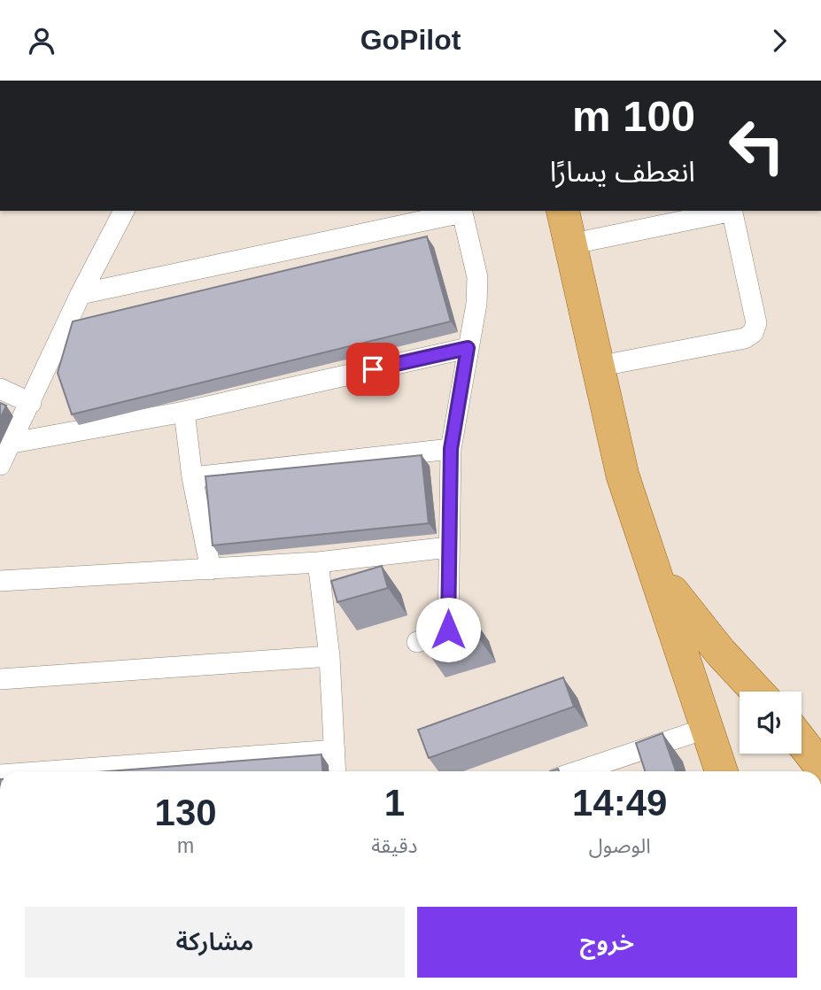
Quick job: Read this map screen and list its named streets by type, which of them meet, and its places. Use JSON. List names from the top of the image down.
{
  "page": {
    "header": "GoPilot",
    "turn": ["100 m", "انعطف يسارًا"],
    "eta": [
      "14:49",
      "الوصول",
      "1",
      "دقيقة",
      "130",
      "m"
    ],
    "buttons": ["خروج", "مشاركة"]
  }
}
